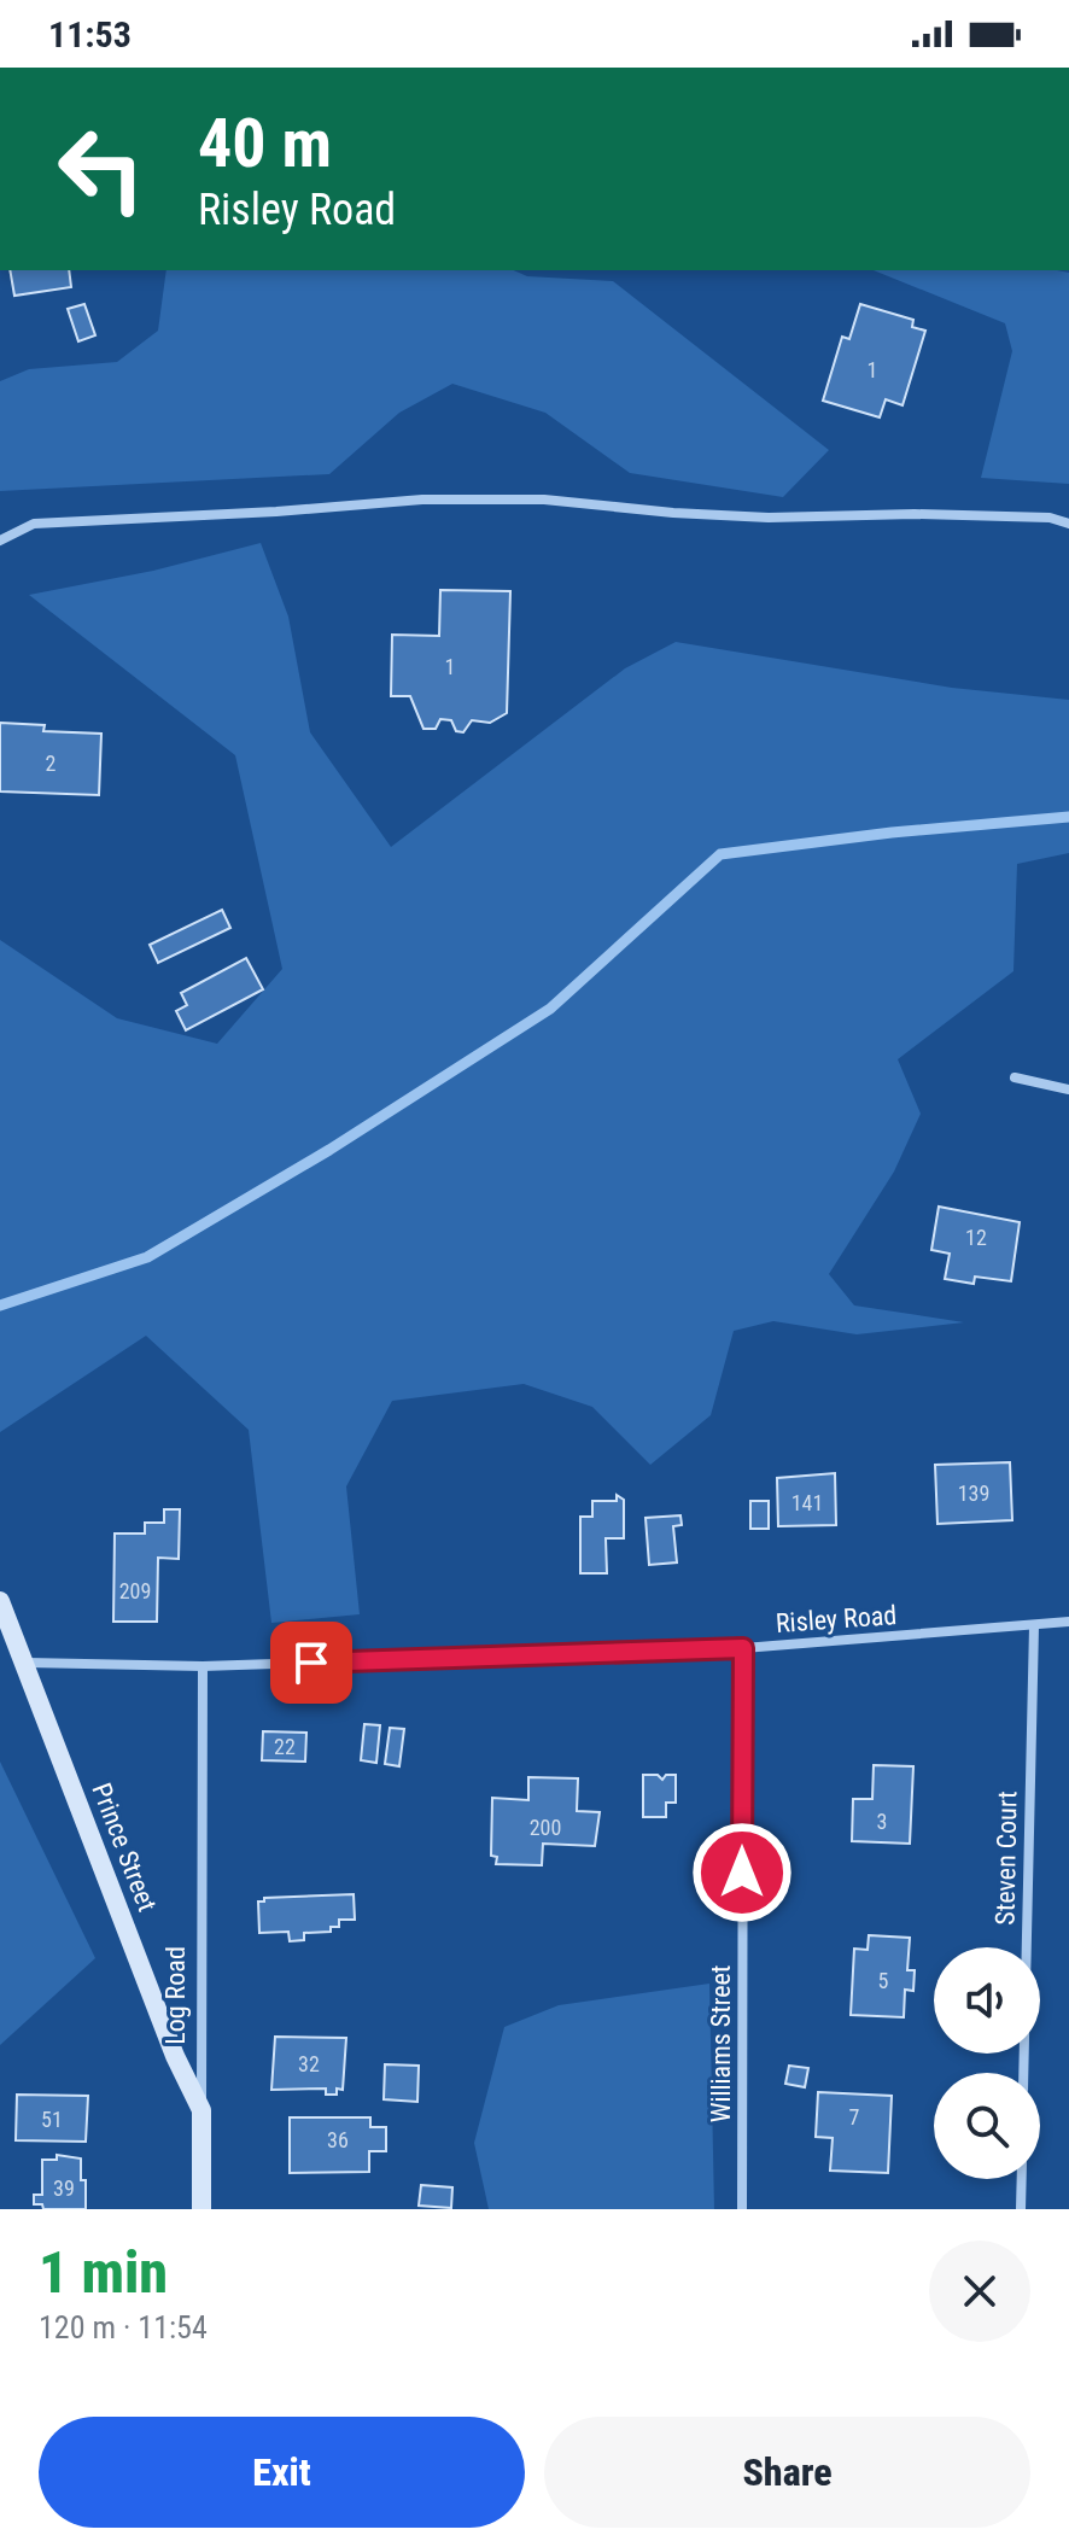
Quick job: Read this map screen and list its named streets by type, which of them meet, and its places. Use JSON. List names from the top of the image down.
{
  "streets": {
    "street": [
      "Risley Road",
      "Prince Street",
      "Steven Court",
      "Log Road",
      "Williams Street"
    ]
  },
  "crossings": [
    ["Risley Road", "Prince Street"],
    ["Risley Road", "Steven Court"],
    ["Risley Road", "Log Road"],
    ["Risley Road", "Williams Street"],
    ["Prince Street", "Log Road"]
  ],
  "house_numbers": [
    "1",
    "1",
    "2",
    "12",
    "139",
    "141",
    "209",
    "22",
    "3",
    "200",
    "5",
    "32",
    "7",
    "51",
    "36",
    "39"
  ],
  "page": {
    "status": "11:53",
    "turn": ["40 m", "Risley Road"],
    "heading": ["1 min", "120 m · 11:54"],
    "buttons": ["Exit", "Share"]
  }
}
